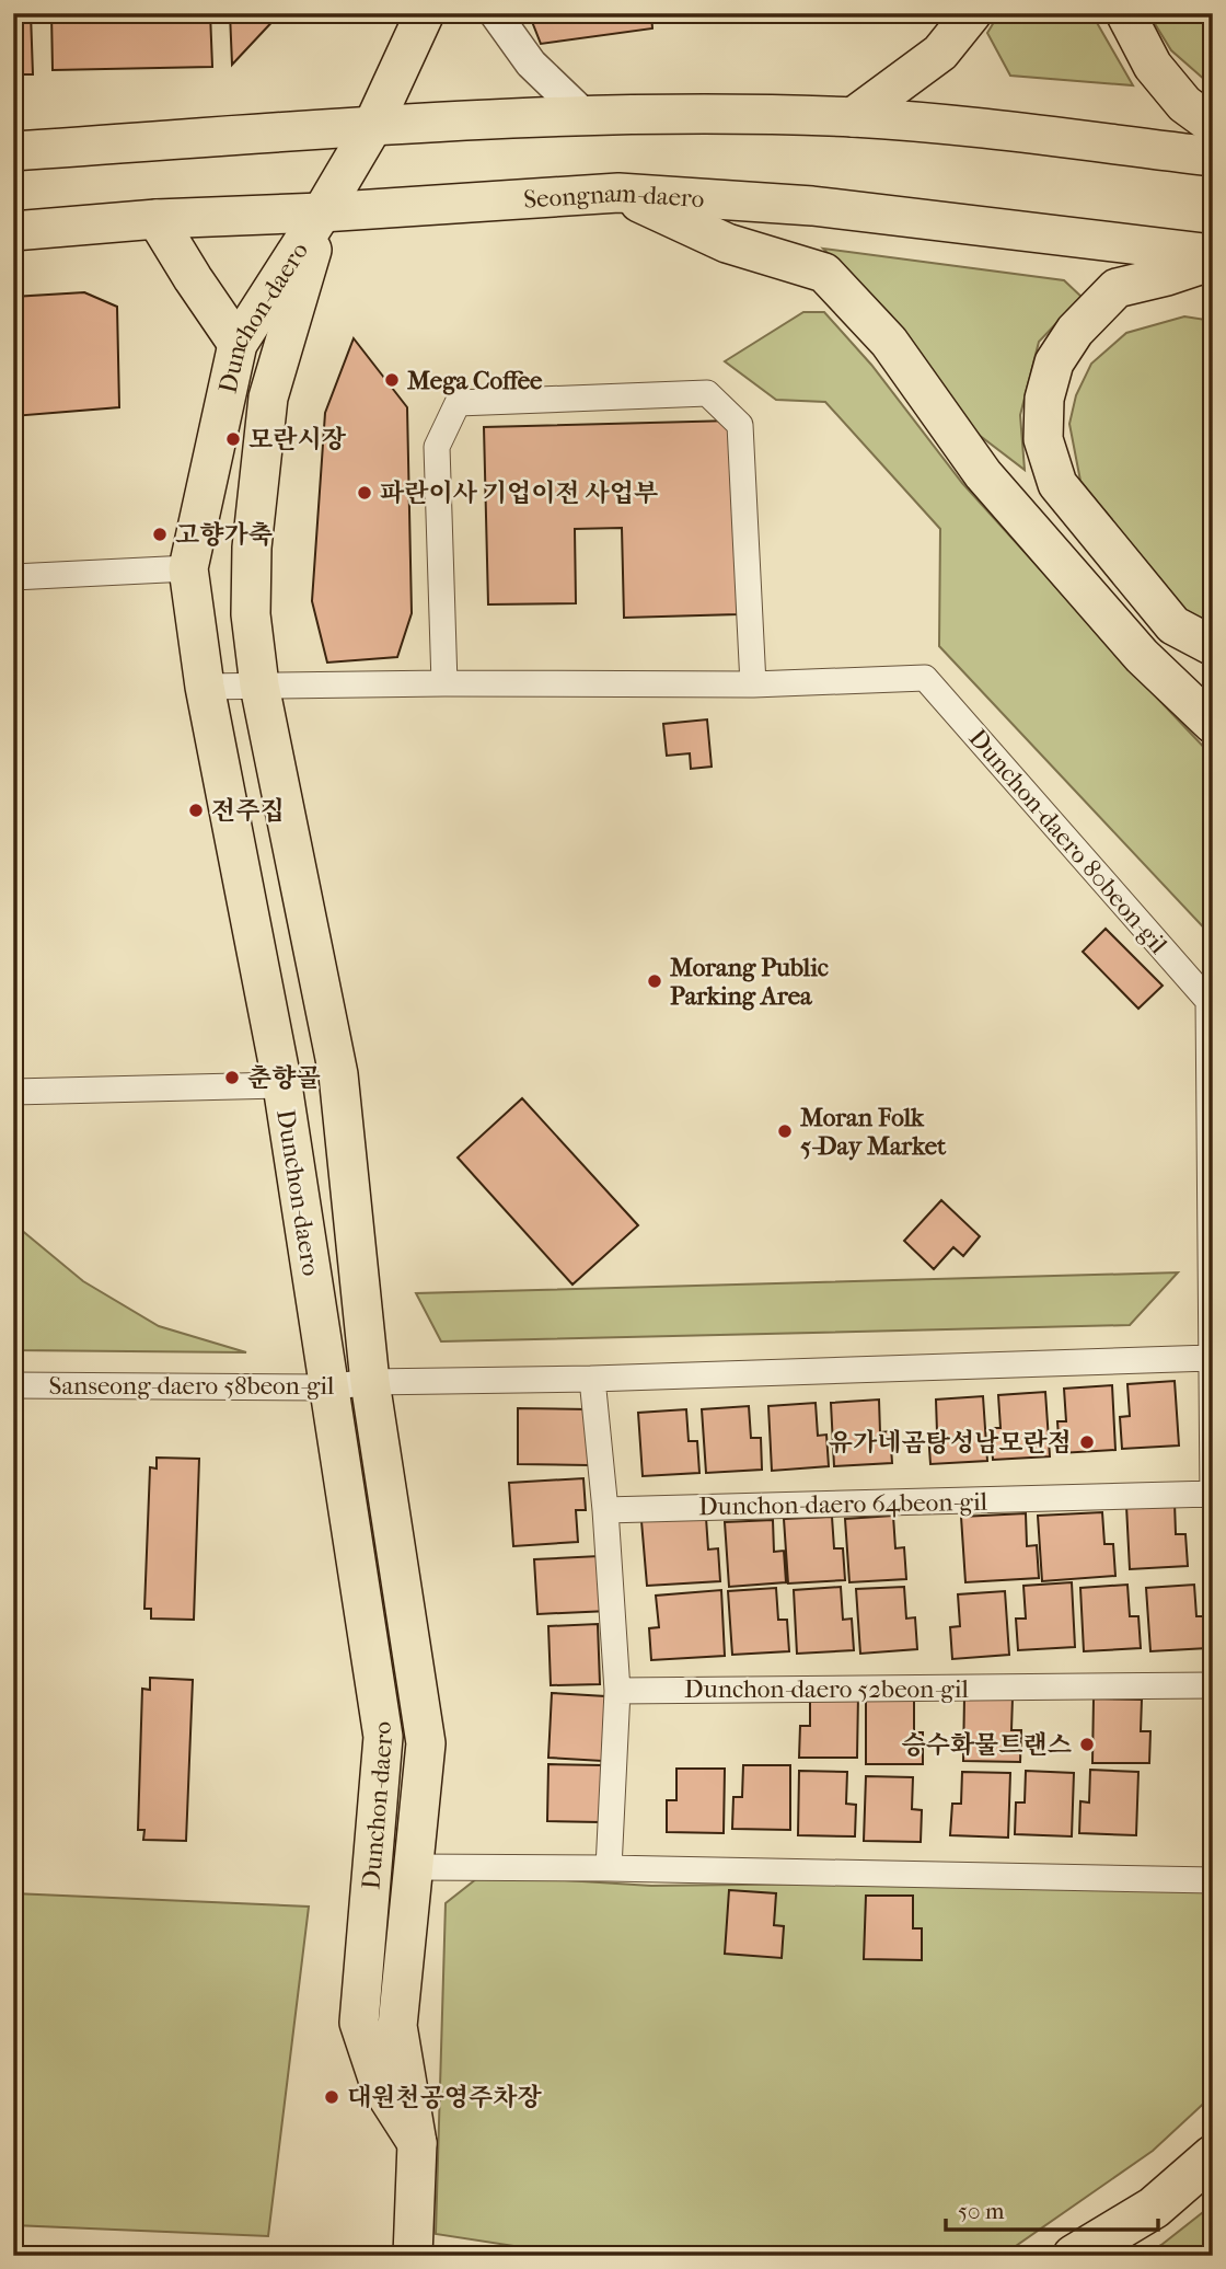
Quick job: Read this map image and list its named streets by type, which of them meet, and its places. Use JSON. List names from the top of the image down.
{
  "streets": {
    "main road": ["Seongnam-daero", "Dunchon-daero"],
    "street": [
      "Dunchon-daero 80beon-gil",
      "Sanseong-daero 58beon-gil",
      "Dunchon-daero 64beon-gil",
      "Dunchon-daero 52beon-gil"
    ]
  },
  "crossings": [
    ["Seongnam-daero", "Dunchon-daero"],
    ["Dunchon-daero", "Dunchon-daero 80beon-gil"],
    ["Dunchon-daero", "Sanseong-daero 58beon-gil"],
    ["Dunchon-daero 80beon-gil", "Dunchon-daero 64beon-gil"]
  ],
  "places": [
    "Mega Coffee",
    "모란시장",
    "파란이사 기업이전 사업부",
    "고향가축",
    "전주집",
    "Morang Public Parking Area",
    "춘향골",
    "Moran Folk 5-Day Market",
    "유가네곰탕성남모란점",
    "승수화물트랜스",
    "대원천공영주차장"
  ],
  "scale_bar": "50 m"
}
